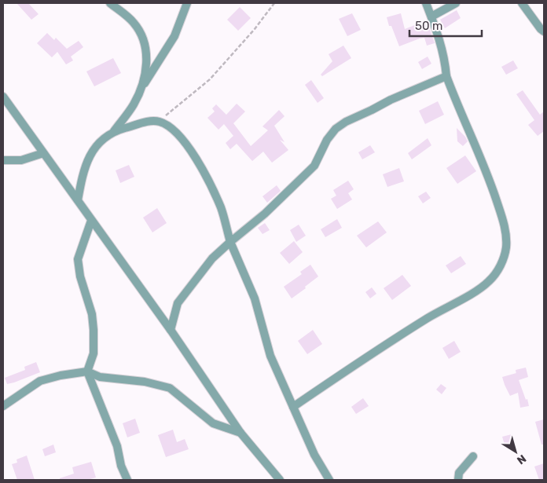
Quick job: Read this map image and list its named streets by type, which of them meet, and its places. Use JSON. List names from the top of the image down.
{
  "scale_bar": "50 m",
  "north": "bottom right"
}
